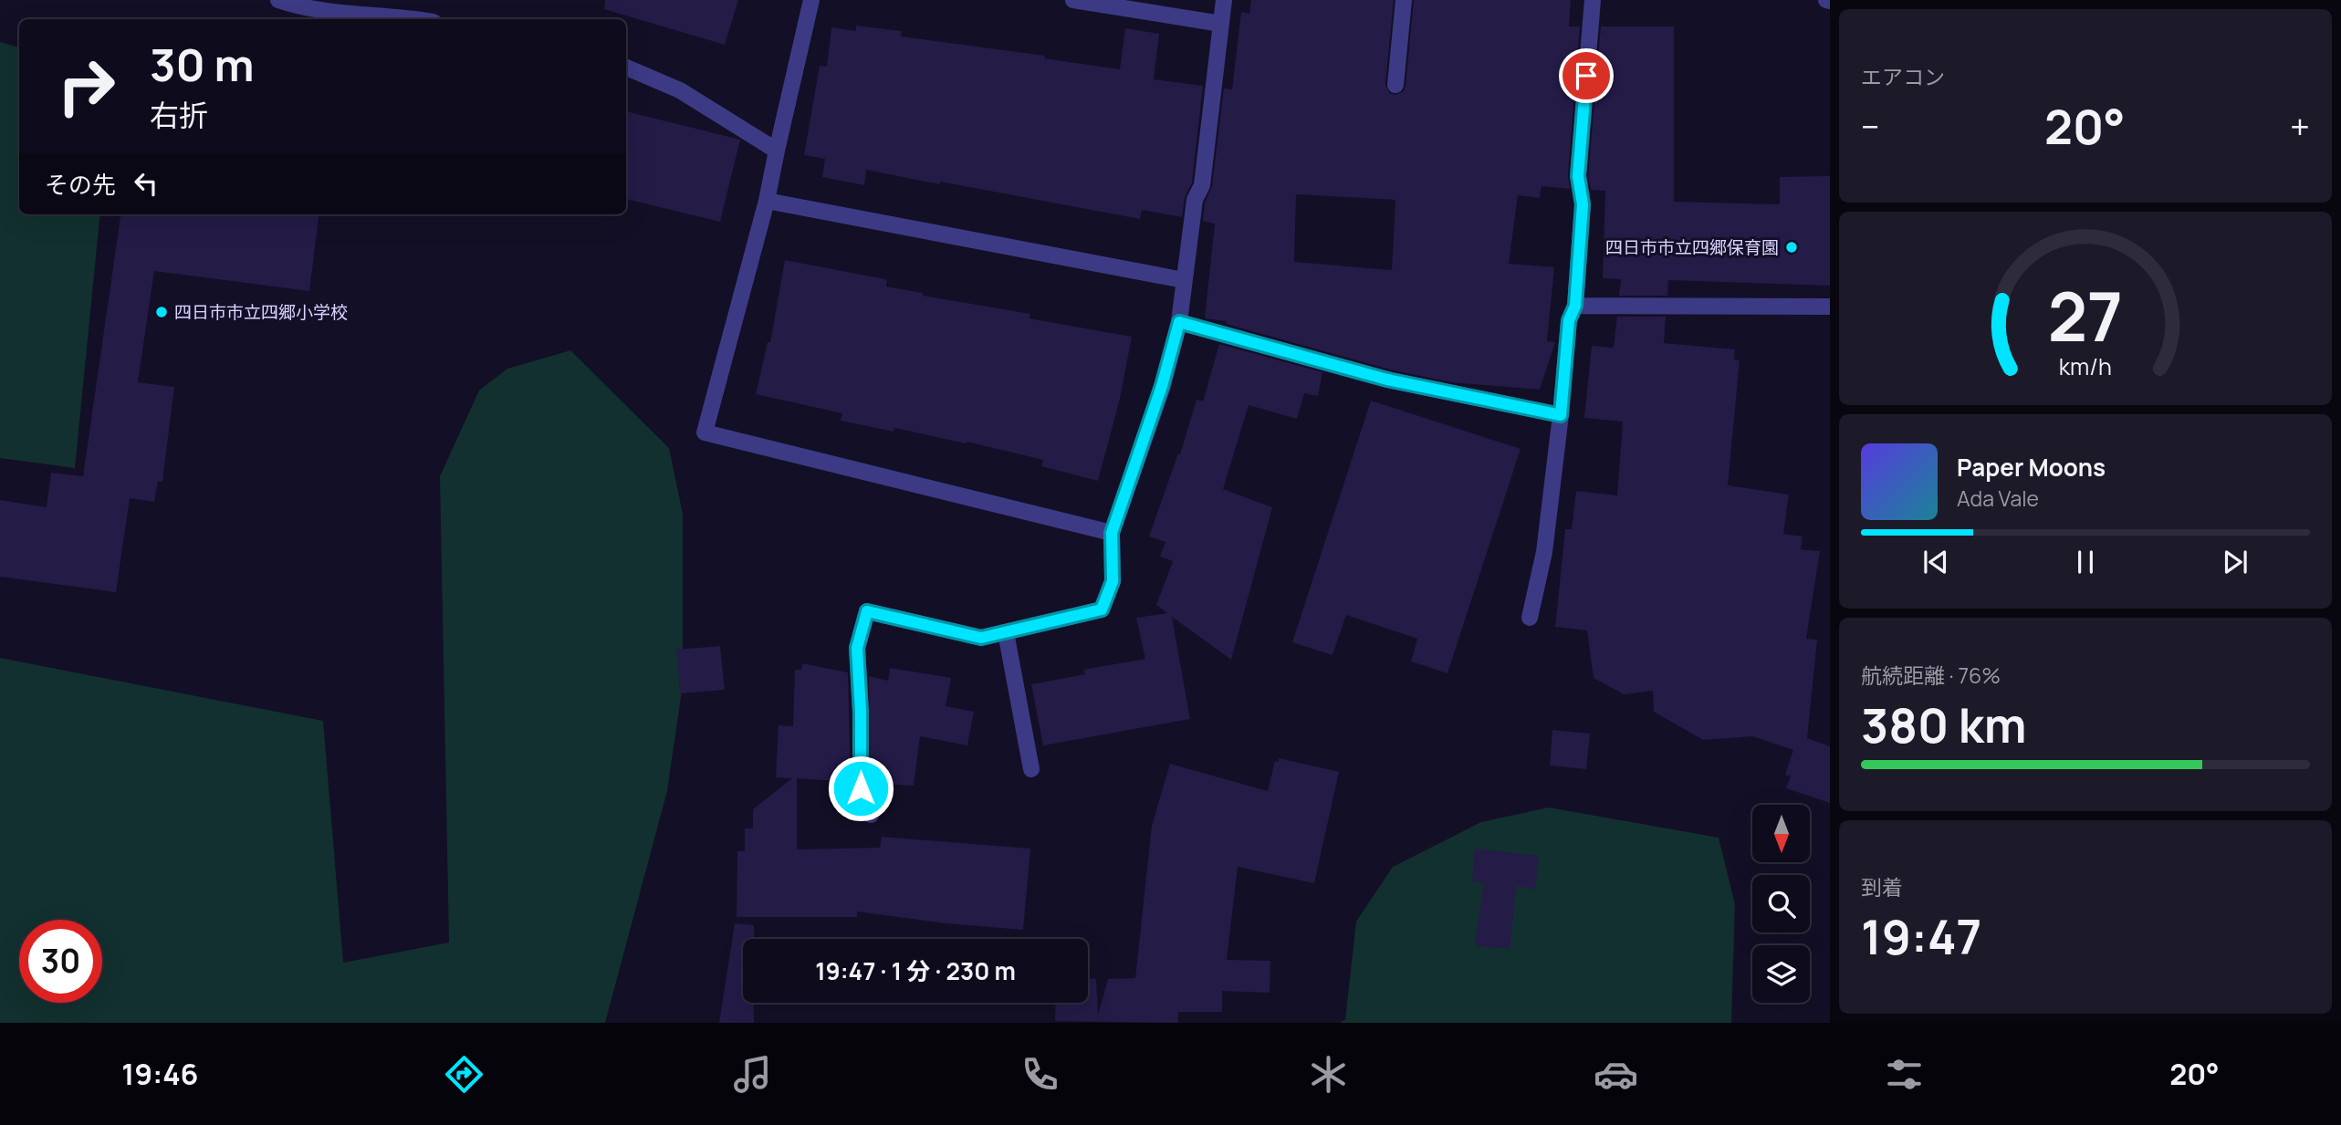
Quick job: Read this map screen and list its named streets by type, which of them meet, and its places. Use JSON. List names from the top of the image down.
{
  "places": ["四日市市立四郷保育園", "四日市市立四郷小学校"],
  "north": "bottom",
  "page": {
    "tile": [
      "エアコン",
      ["航続距離 · 76%", "380 km"],
      ["到着", "19:47"]
    ],
    "turn": ["30 m", "右折"],
    "heat": ["−", "20°", "+"],
    "then": "その先",
    "song": ["Paper Moons", "Ada Vale"],
    "limit": "30",
    "trip": "19:47 · 1 分 · 230 m",
    "tabs": ["19:46", "20°"],
    "gauge": ["27", "km/h"]
  }
}
